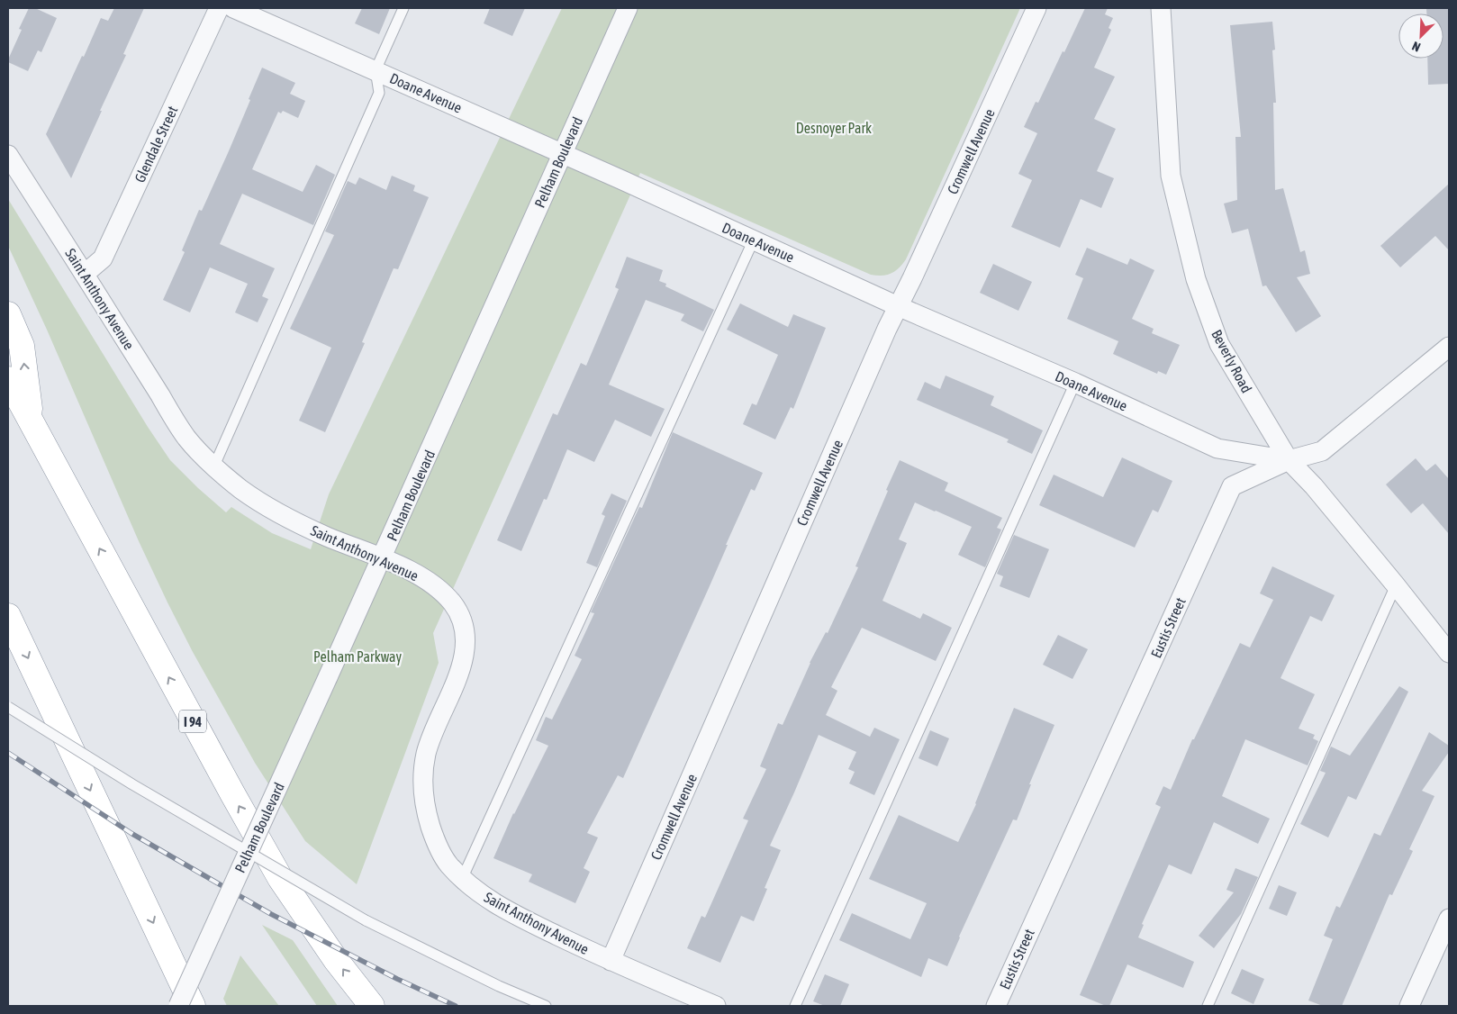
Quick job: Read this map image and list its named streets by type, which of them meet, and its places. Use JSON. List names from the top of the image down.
{
  "streets": {
    "highway": ["I 94"],
    "street": [
      "Doane Avenue",
      "Glendale Street",
      "Cromwell Avenue",
      "Pelham Boulevard",
      "Saint Anthony Avenue",
      "Beverly Road",
      "Eustis Street"
    ]
  },
  "crossings": [
    ["Doane Avenue", "Cromwell Avenue"],
    ["Doane Avenue", "Pelham Boulevard"],
    ["Doane Avenue", "Beverly Road"],
    ["Doane Avenue", "Eustis Street"],
    ["Glendale Street", "Saint Anthony Avenue"],
    ["Cromwell Avenue", "Saint Anthony Avenue"],
    ["Pelham Boulevard", "Saint Anthony Avenue"],
    ["Beverly Road", "Eustis Street"]
  ],
  "parks": ["Desnoyer Park", "Pelham Parkway"],
  "north": "bottom left"
}
